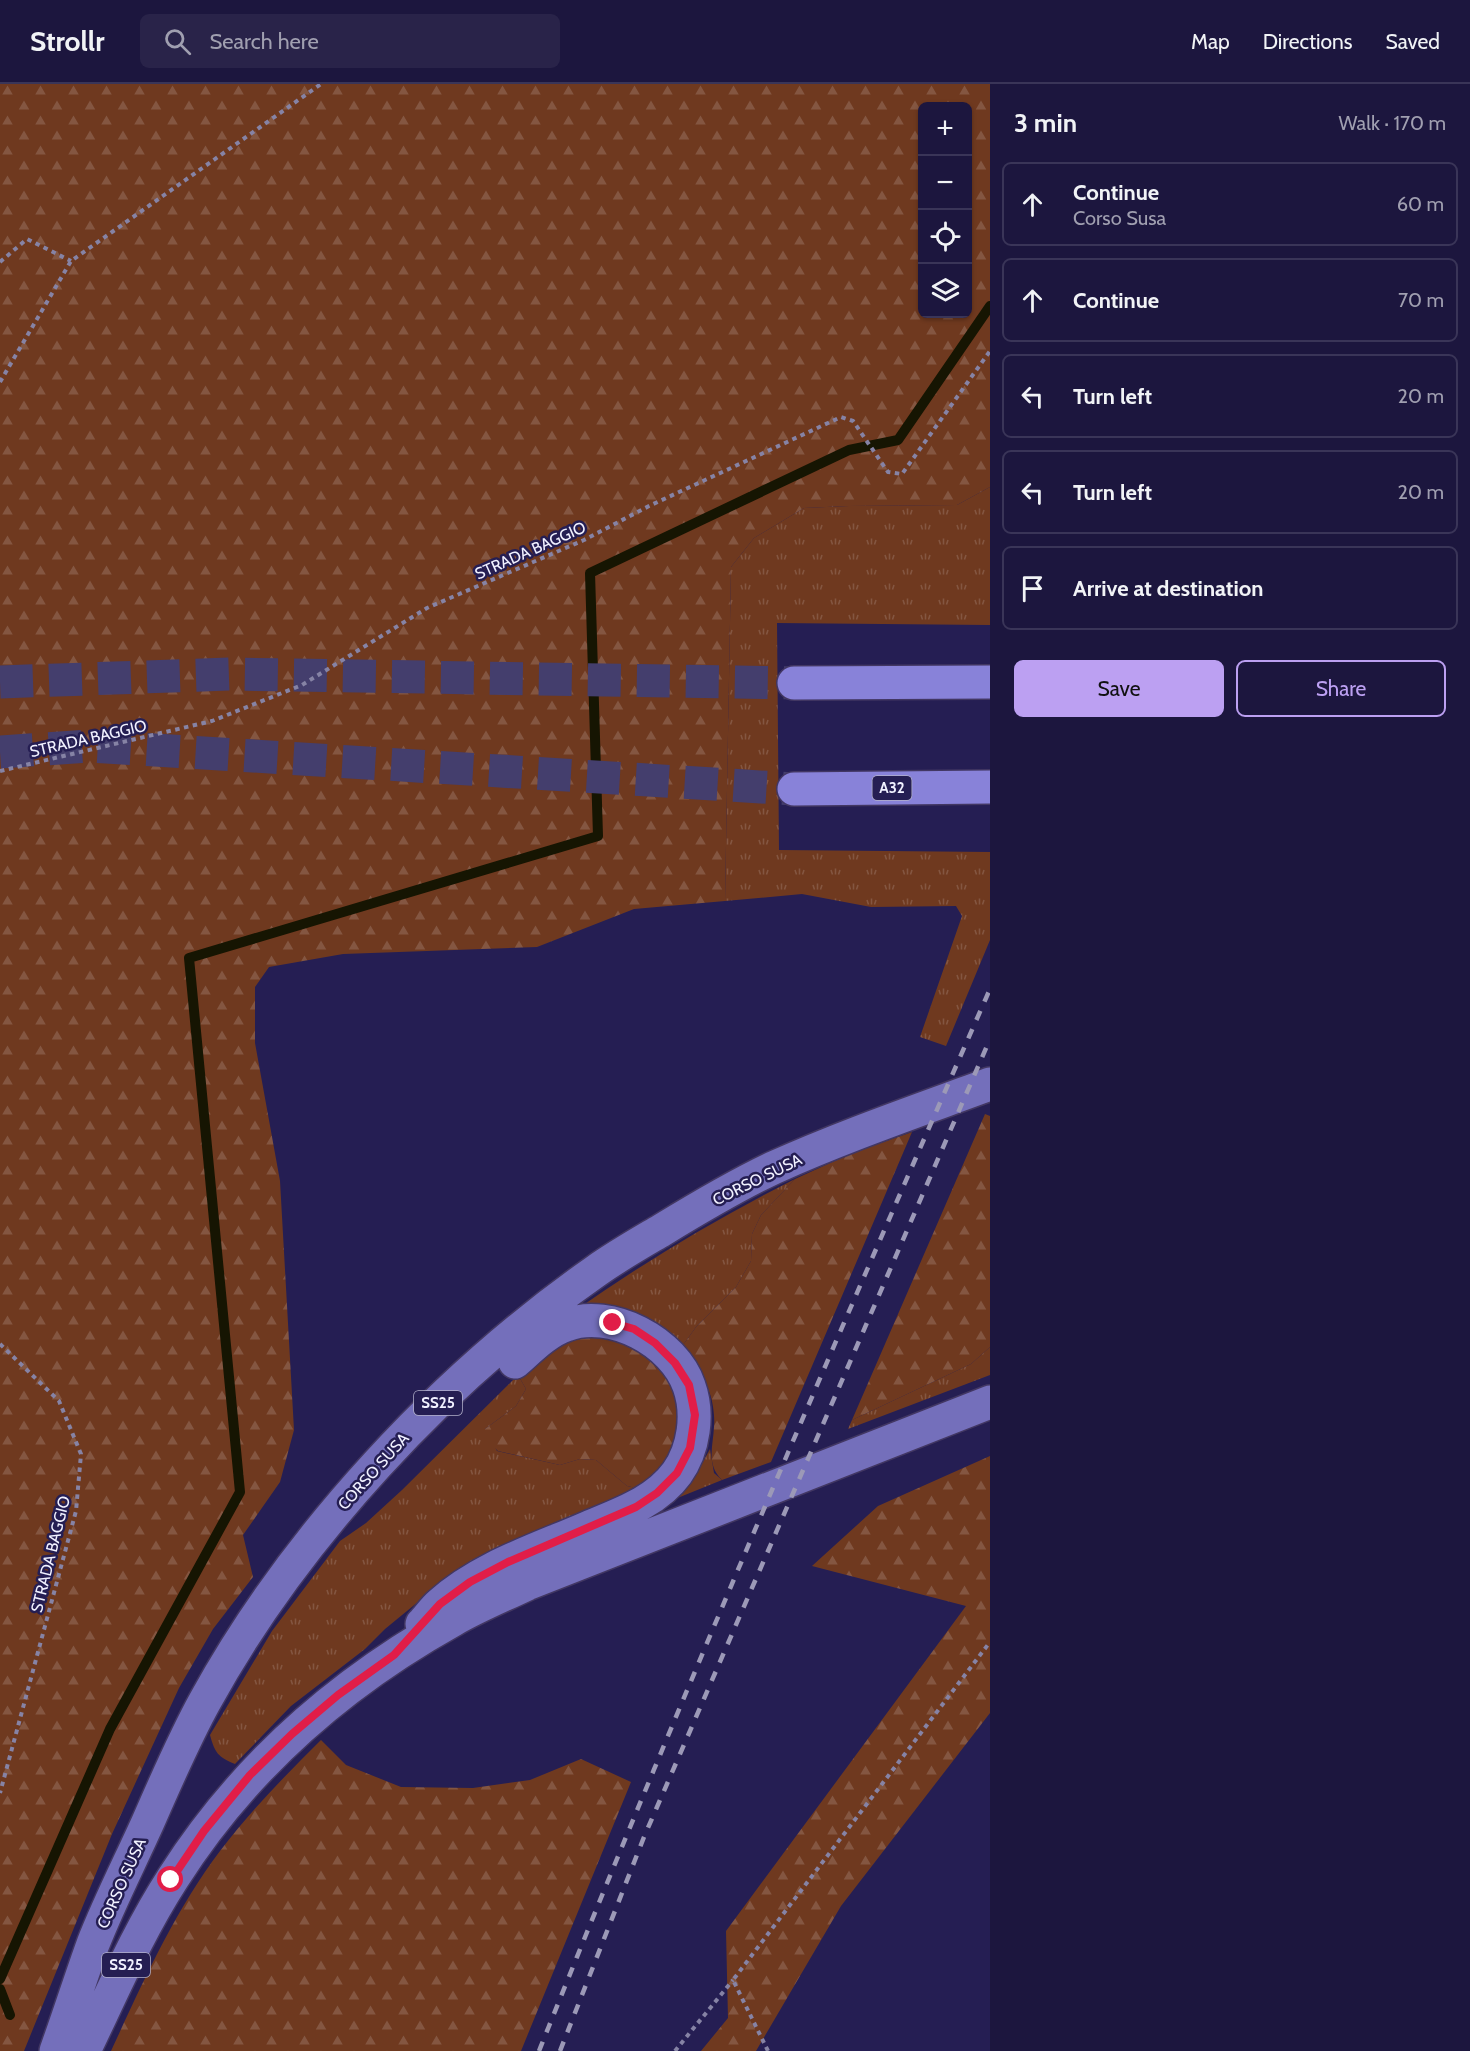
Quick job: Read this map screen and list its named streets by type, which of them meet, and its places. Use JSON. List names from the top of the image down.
{
  "streets": {
    "highway": ["A32"],
    "main road": ["CORSO SUSA", "SS25"],
    "path": ["STRADA BAGGIO"]
  },
  "page": {
    "header": "Strollr",
    "search": "Search here",
    "nav": ["Map", "Directions", "Saved"],
    "heading": ["3 min", "Walk · 170 m"],
    "map_buttons": ["+", "−"],
    "list": [
      ["Continue", "Corso Susa", "60 m"],
      ["Continue", "70 m"],
      ["Turn left", "20 m"],
      ["Turn left", "20 m"],
      "Arrive at destination"
    ],
    "buttons": ["Save", "Share"]
  }
}
